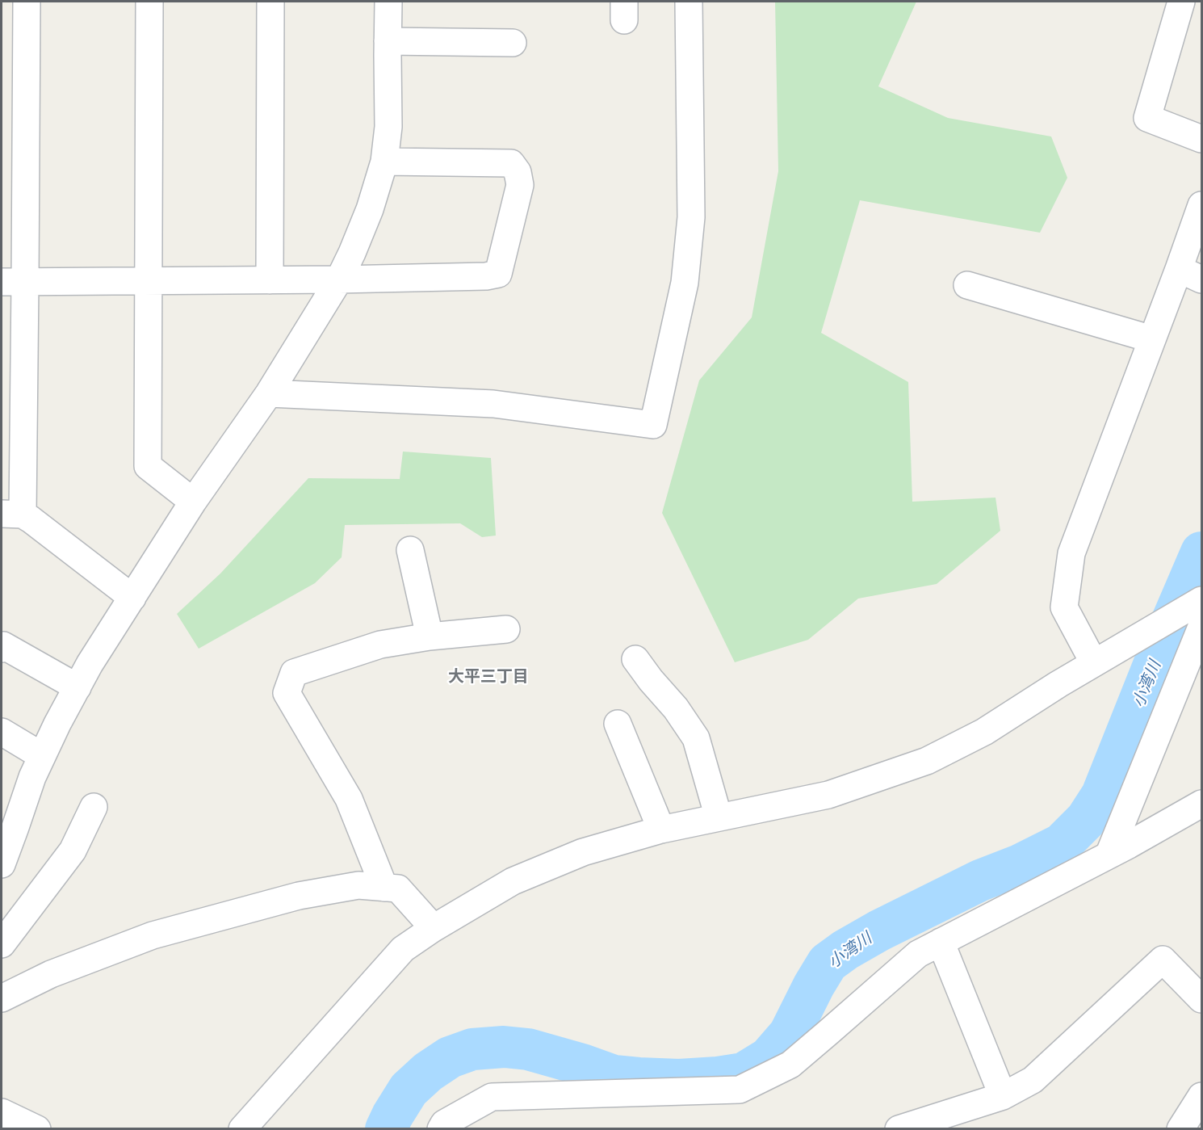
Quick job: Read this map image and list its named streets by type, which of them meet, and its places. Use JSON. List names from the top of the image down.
{
  "districts": ["大平三丁目"],
  "water": ["小湾川"]
}
